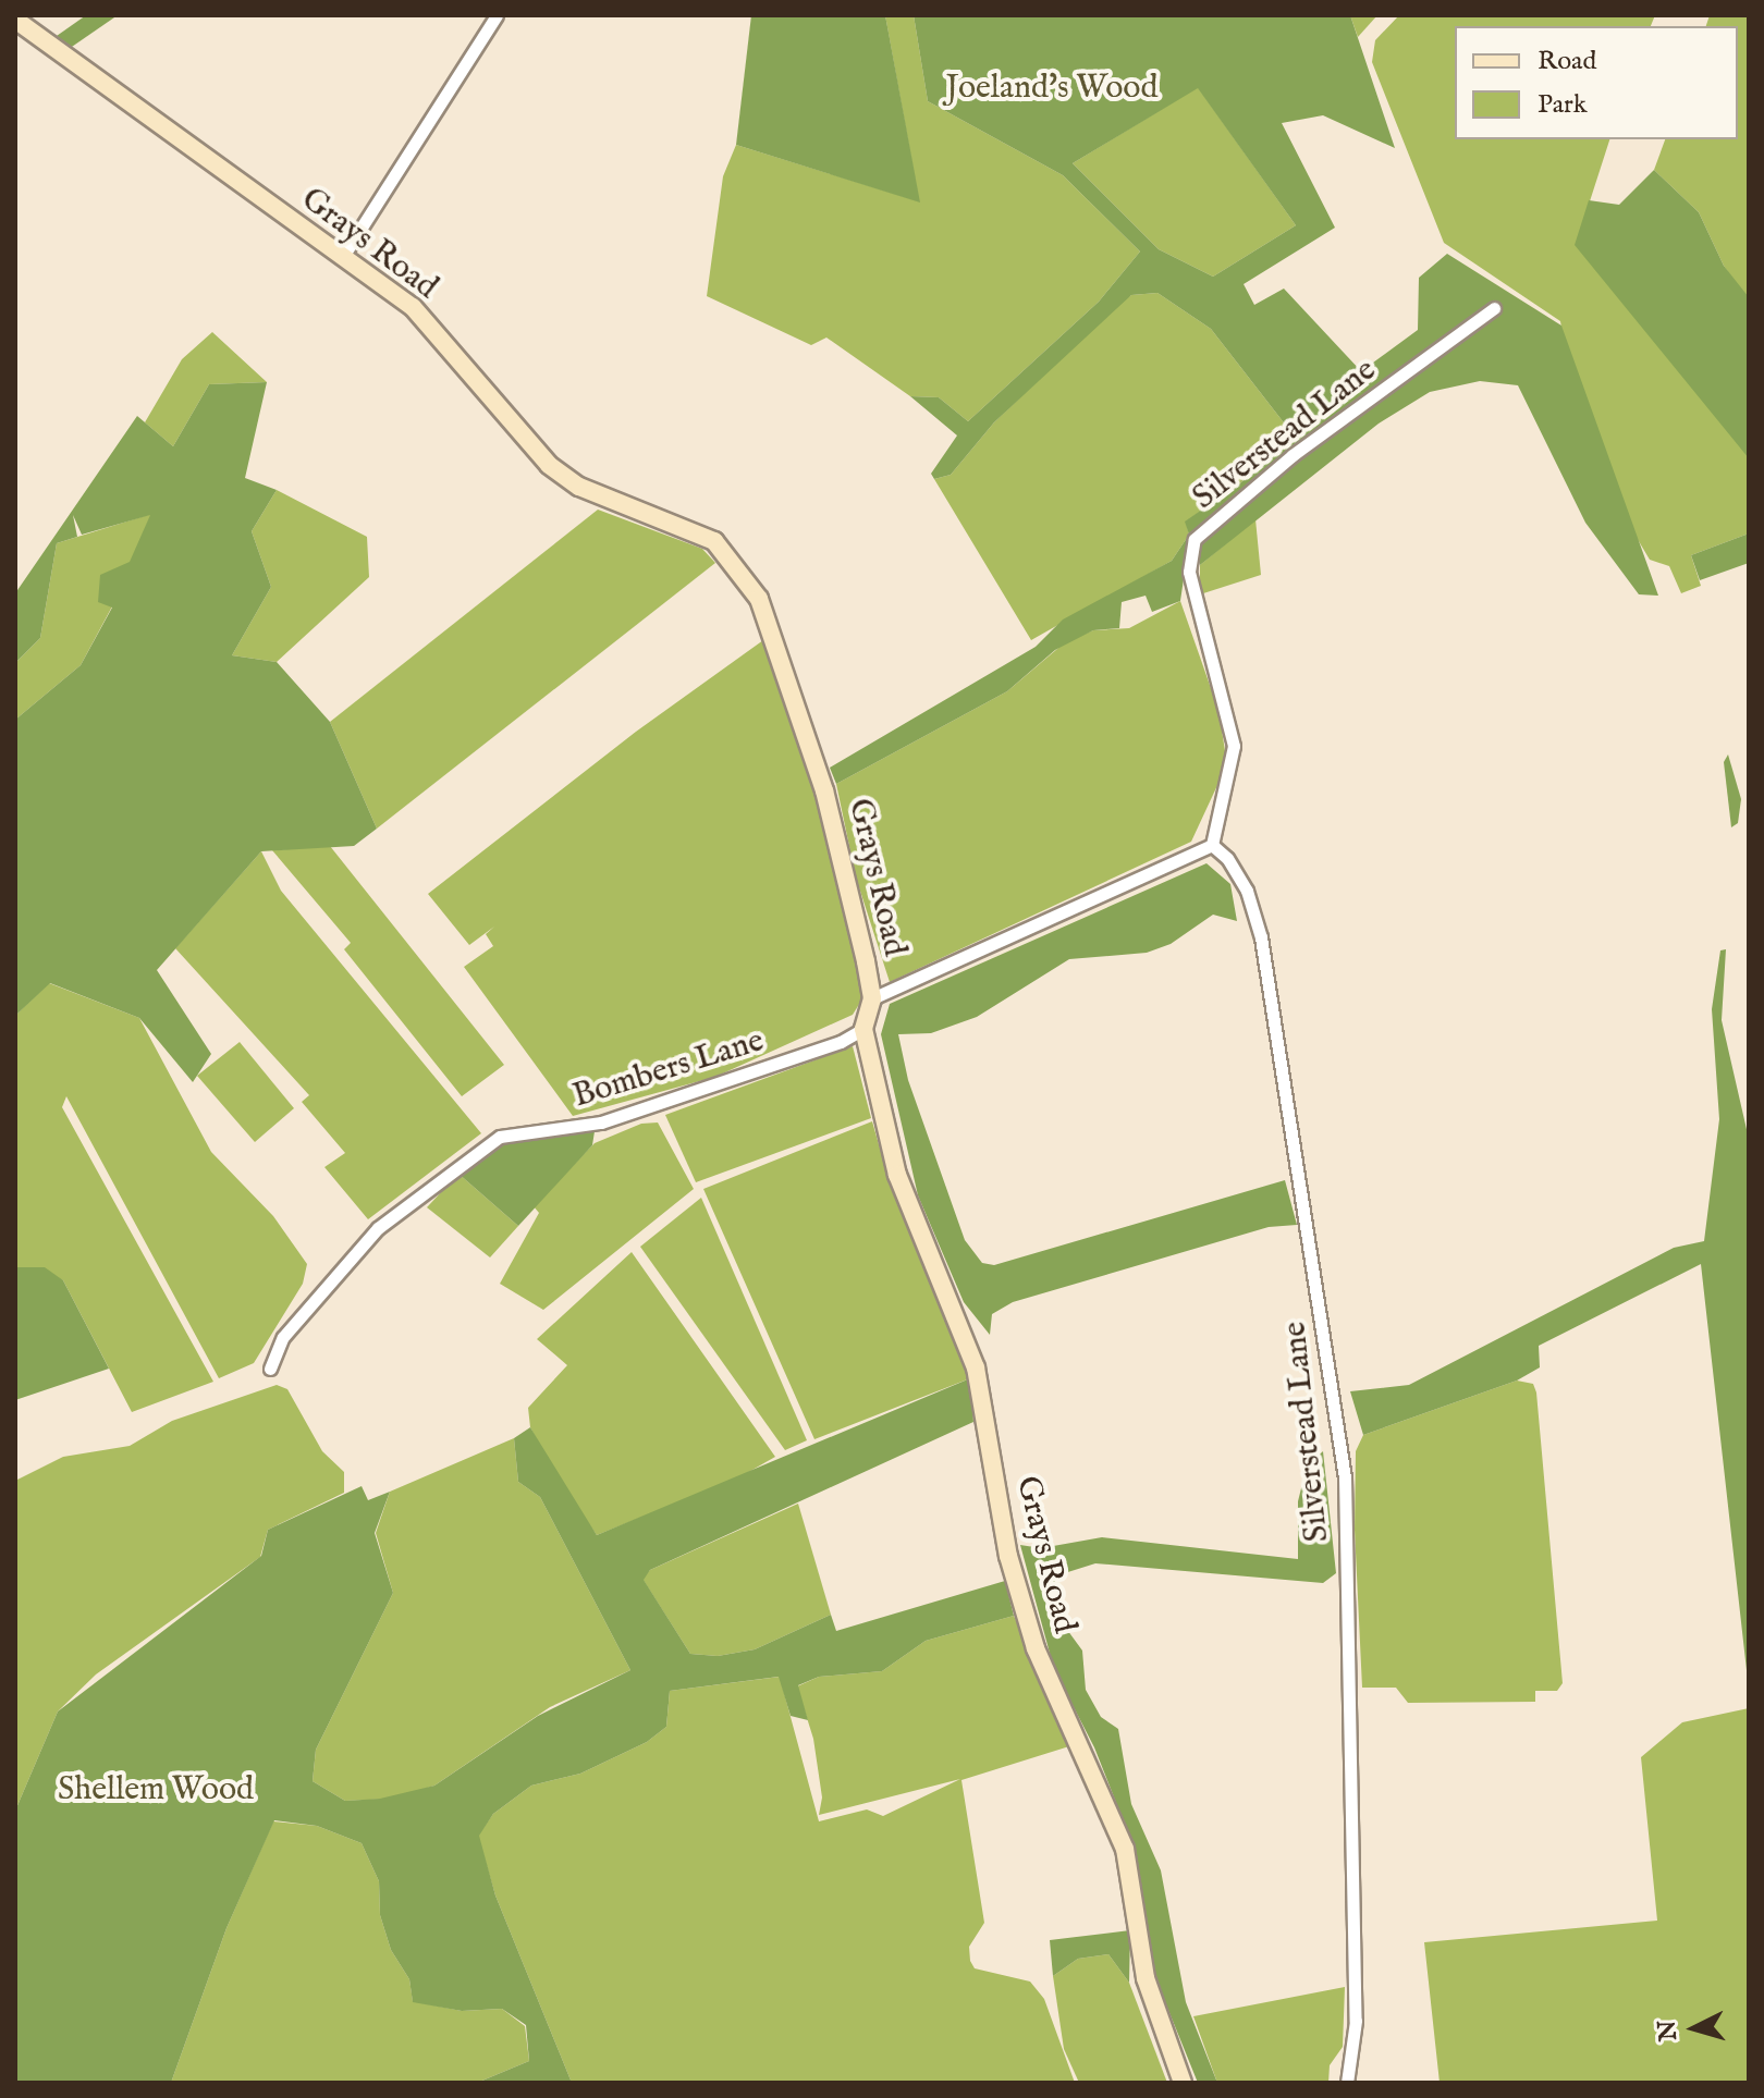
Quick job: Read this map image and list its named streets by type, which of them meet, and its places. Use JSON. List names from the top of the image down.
{
  "streets": {
    "street": ["Grays Road", "Silverstead Lane", "Bombers Lane"]
  },
  "crossings": [
    ["Grays Road", "Bombers Lane"]
  ],
  "parks": ["Joeland's Wood", "Shellem Wood"],
  "legend": ["Road", "Park"],
  "north": "left"
}
